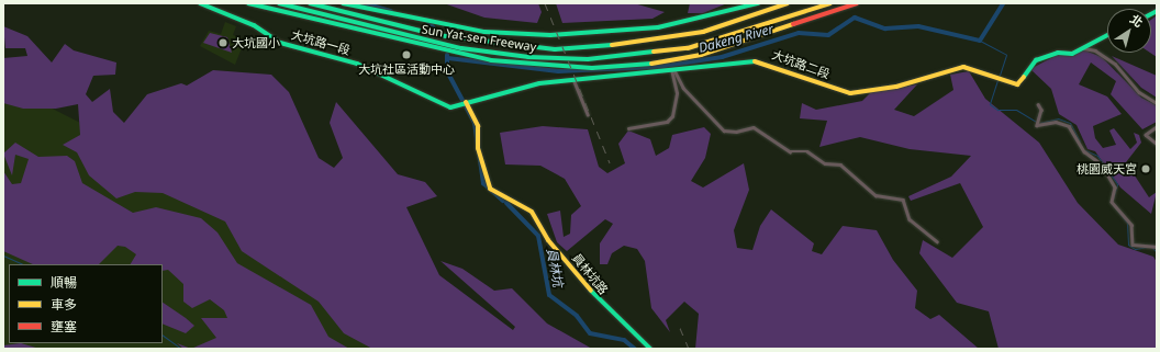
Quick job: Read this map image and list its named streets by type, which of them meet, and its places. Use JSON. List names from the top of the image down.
{
  "streets": {
    "main road": [
      "Sun Yat-sen Freeway",
      "大坑路一段",
      "大坑路二段",
      "員林坑路"
    ]
  },
  "crossings": [
    ["大坑路一段", "大坑路二段"],
    ["大坑路一段", "員林坑路"],
    ["大坑路二段", "員林坑路"]
  ],
  "water": ["Dakeng River", "員林坑"],
  "places": ["大坑國小", "大坑社區活動中心", "桃園威天宮"],
  "legend": ["順暢", "車多", "壅塞"],
  "north": "top right"
}
